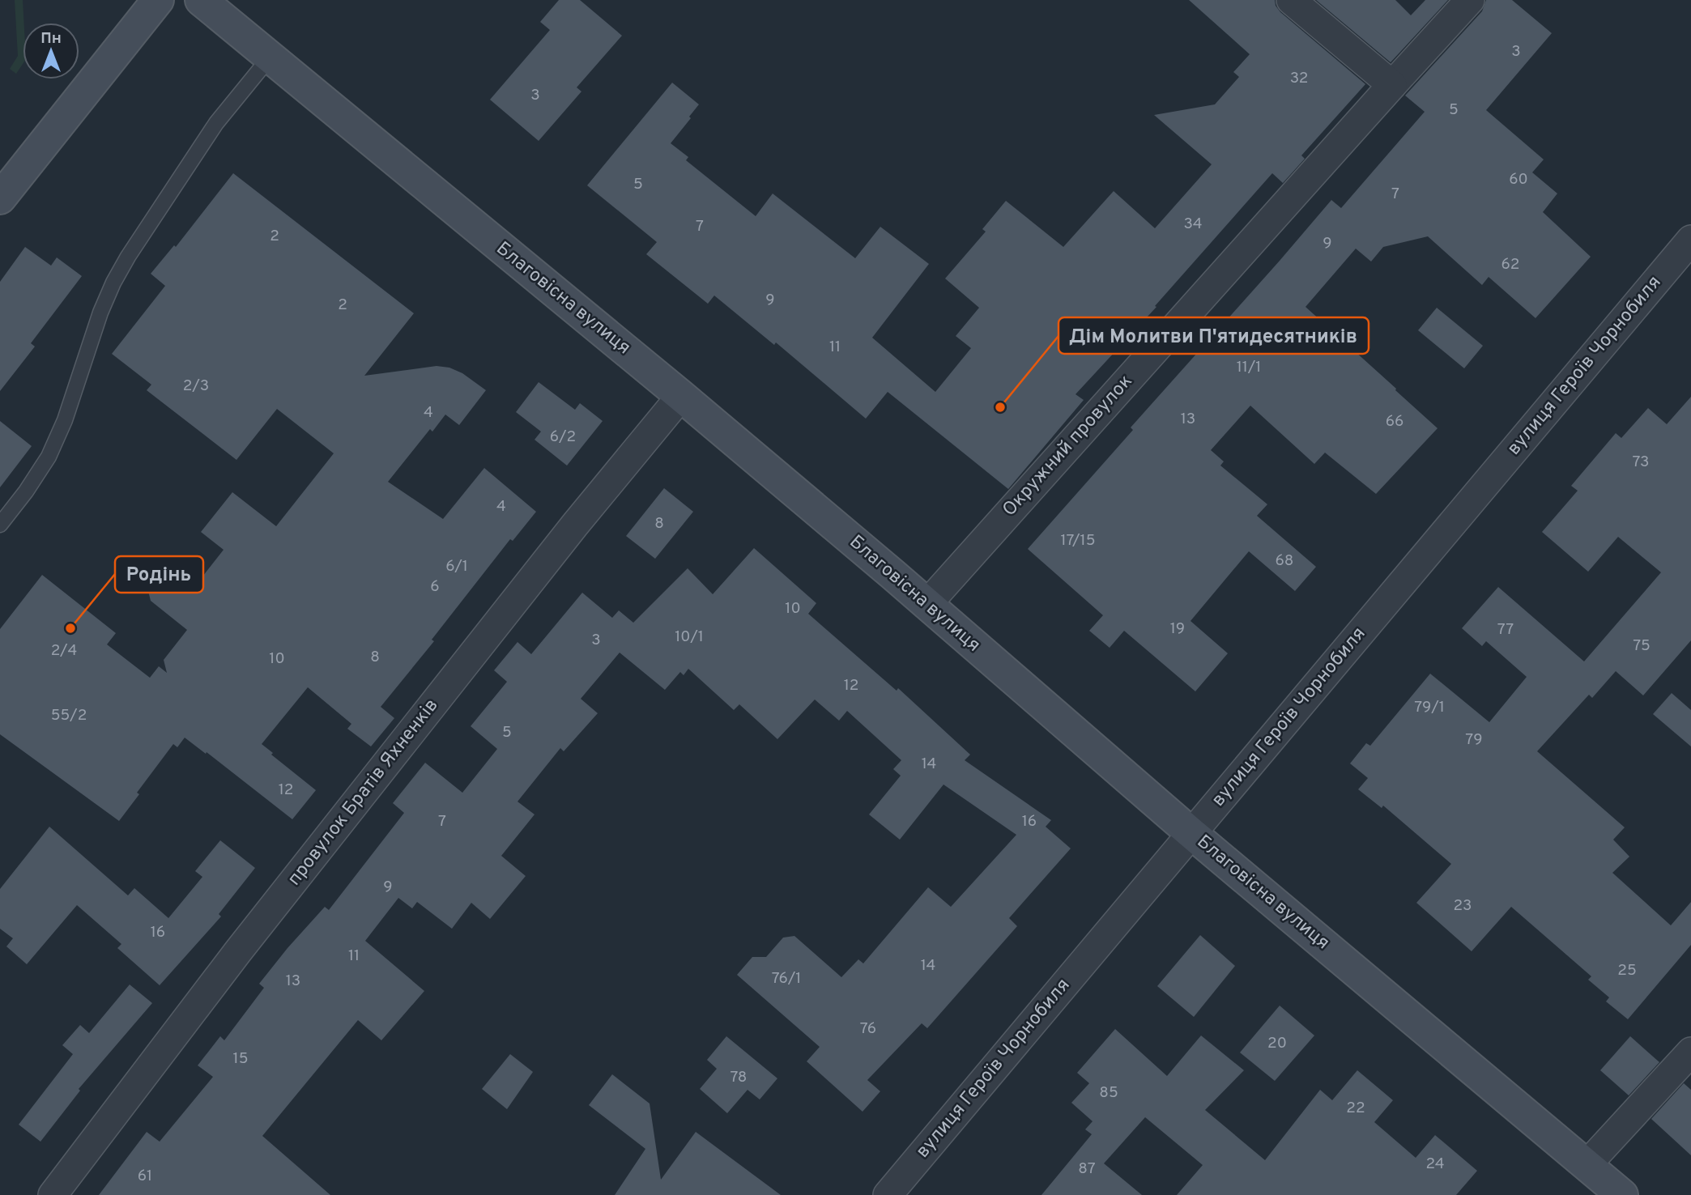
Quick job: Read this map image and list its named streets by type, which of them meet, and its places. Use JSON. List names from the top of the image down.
{
  "streets": {
    "main road": ["Благовісна вулиця"],
    "street": ["вулиця Героїв Чорнобиля", "Окружний провулок", "провулок Братів Яхненків"]
  },
  "crossings": [
    ["Благовісна вулиця", "вулиця Героїв Чорнобиля"],
    ["Благовісна вулиця", "Окружний провулок"],
    ["Благовісна вулиця", "провулок Братів Яхненків"]
  ],
  "places": ["Дім Молитви П'ятидесятників", "Родінь"],
  "house_numbers": [
    "3",
    "32",
    "3",
    "5",
    "60",
    "5",
    "7",
    "34",
    "7",
    "2",
    "9",
    "62",
    "9",
    "2",
    "11",
    "11/1",
    "2/3",
    "4",
    "13",
    "66",
    "6/2",
    "73",
    "4",
    "8",
    "17/15",
    "68",
    "6/1",
    "6",
    "10",
    "19",
    "77",
    "10/1",
    "3",
    "75",
    "2/4",
    "8",
    "10",
    "12",
    "79/1",
    "55/2",
    "5",
    "79",
    "14",
    "12",
    "7",
    "16",
    "9",
    "23",
    "16",
    "11",
    "14",
    "25",
    "76/1",
    "13",
    "76",
    "20",
    "15",
    "78",
    "85",
    "22",
    "24",
    "87",
    "61"
  ],
  "north": "top"
}
